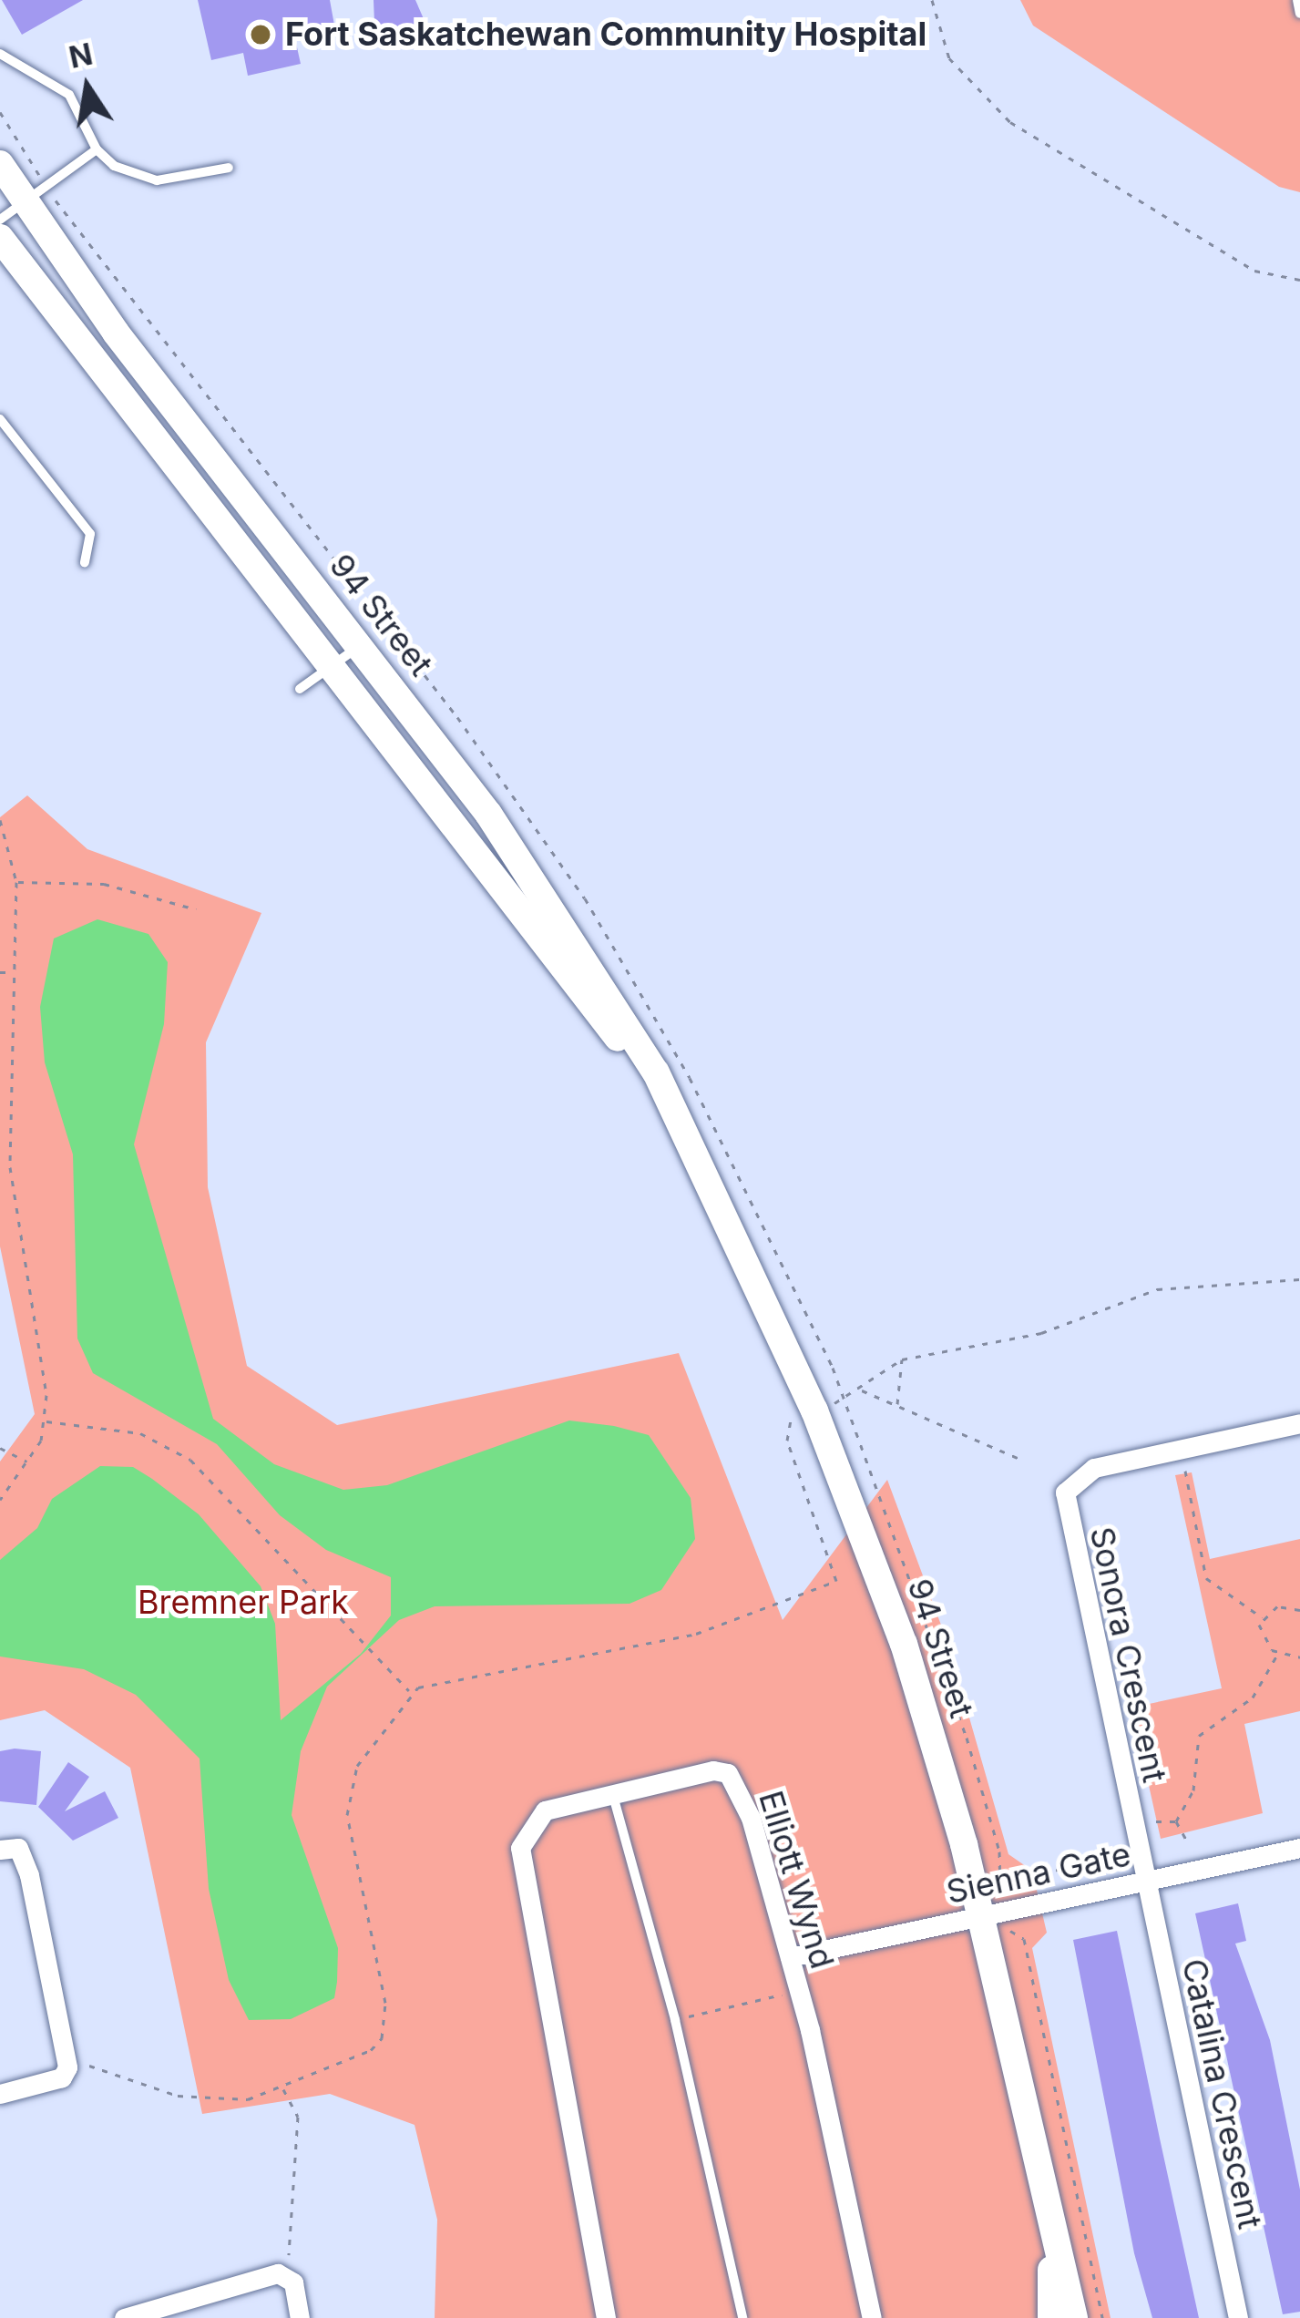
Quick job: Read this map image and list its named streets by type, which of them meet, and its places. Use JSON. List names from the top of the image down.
{
  "streets": {
    "main road": ["94 Street"],
    "street": [
      "Sonora Crescent",
      "Sienna Gate",
      "Elliott Wynd",
      "Catalina Crescent"
    ]
  },
  "crossings": [
    ["94 Street", "Sienna Gate"],
    ["Sonora Crescent", "Sienna Gate"],
    ["Sonora Crescent", "Catalina Crescent"],
    ["Sienna Gate", "Elliott Wynd"],
    ["Sienna Gate", "Catalina Crescent"]
  ],
  "parks": ["Bremner Park"],
  "places": ["Fort Saskatchewan Community Hospital"],
  "north": "top"
}
